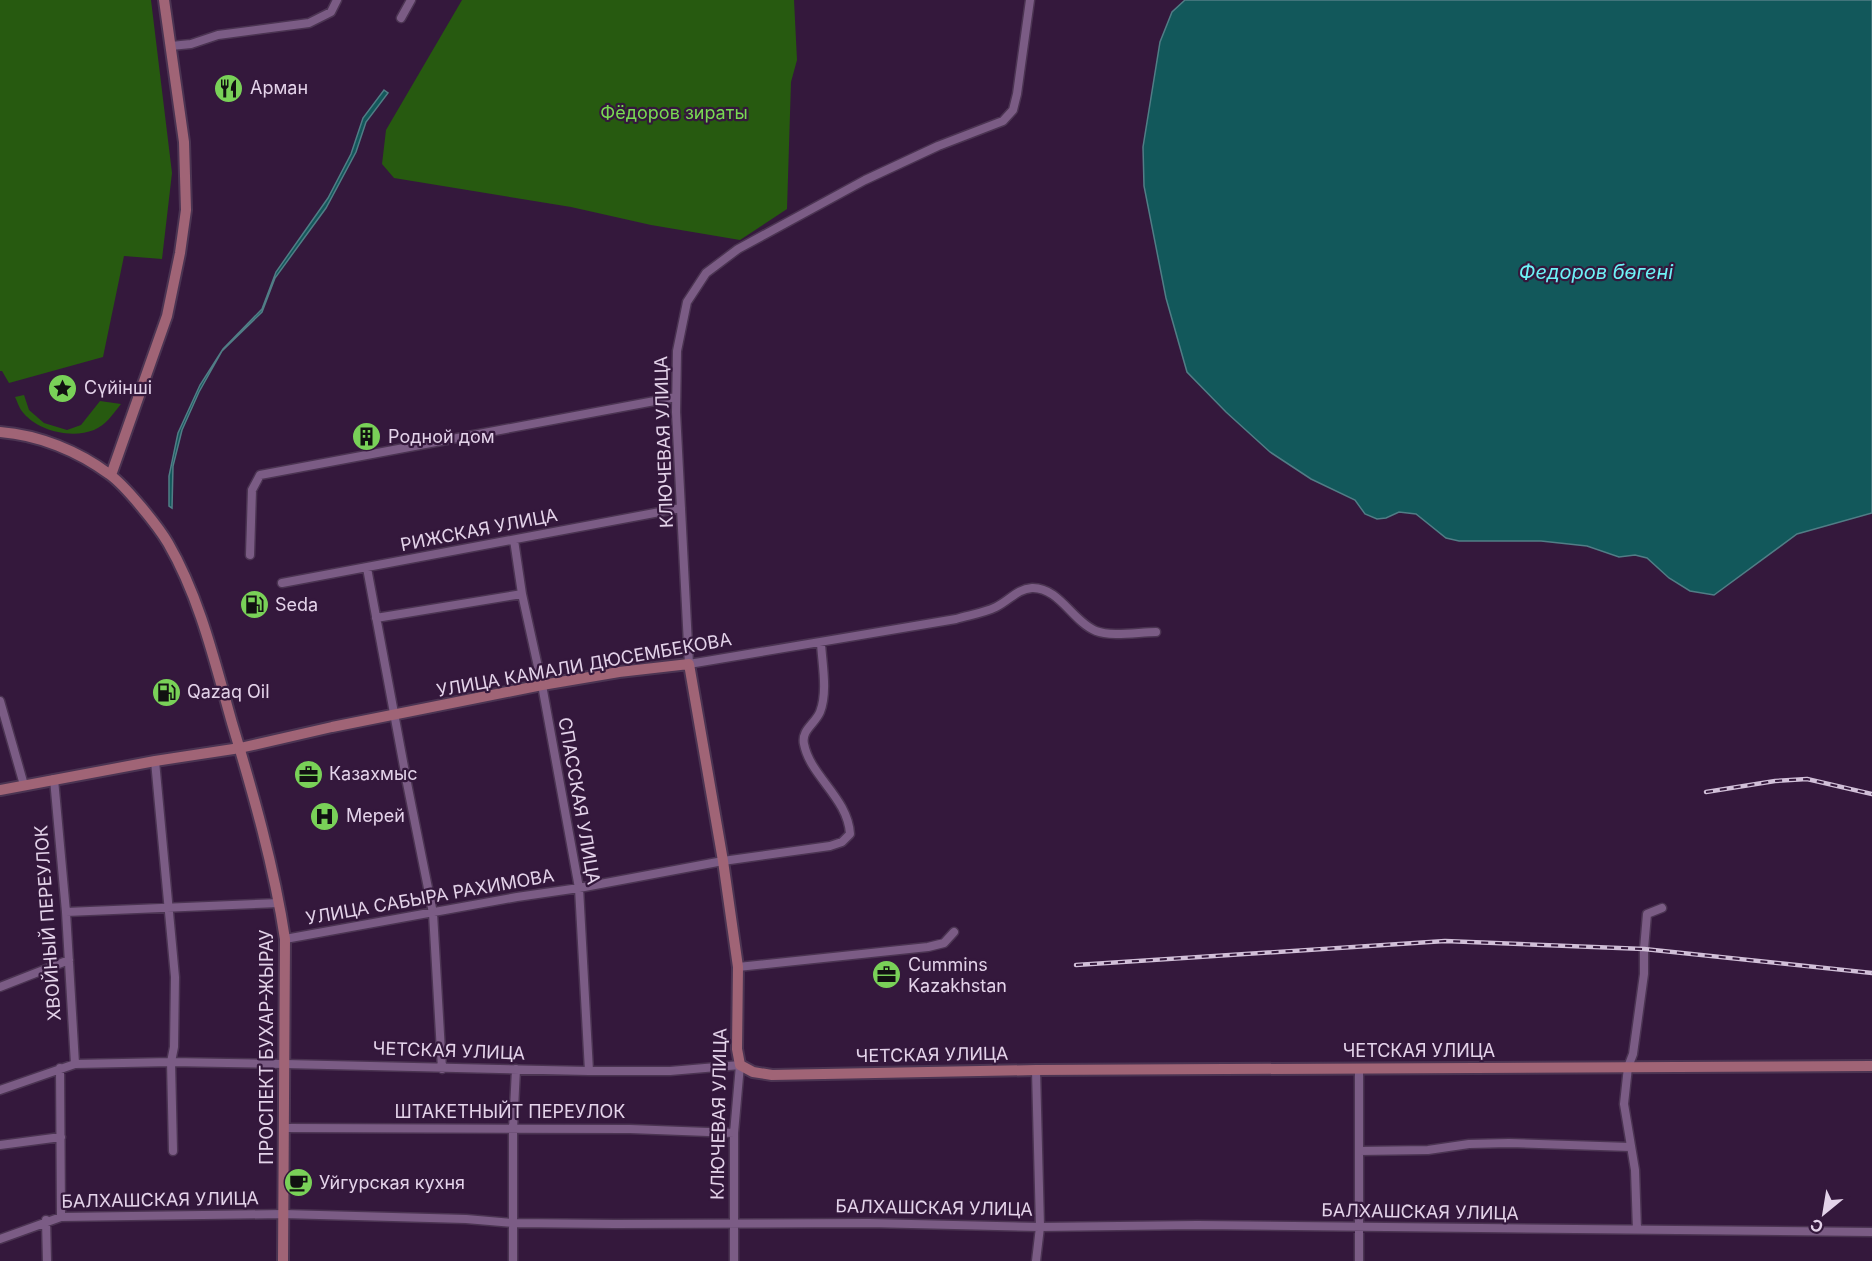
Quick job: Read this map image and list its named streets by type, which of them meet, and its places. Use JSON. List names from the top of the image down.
{
  "streets": {
    "main road": [
      "КЛЮЧЕВАЯ УЛИЦА",
      "УЛИЦА КАМАЛИ ДЮСЕМБЕКОВА",
      "ПРОСПЕКТ БУХАР-ЖЫРАУ",
      "ЧЕТСКАЯ УЛИЦА"
    ],
    "street": [
      "РИЖСКАЯ УЛИЦА",
      "СПАССКАЯ УЛИЦА",
      "УЛИЦА САБЫРА РАХИМОВА",
      "ХВОЙНЫЙ ПЕРЕУЛОК",
      "ШТАКЕТНЫЙТ ПЕРЕУЛОК",
      "БАЛХАШСКАЯ УЛИЦА"
    ]
  },
  "crossings": [
    ["КЛЮЧЕВАЯ УЛИЦА", "РИЖСКАЯ УЛИЦА"],
    ["КЛЮЧЕВАЯ УЛИЦА", "УЛИЦА КАМАЛИ ДЮСЕМБЕКОВА"],
    ["КЛЮЧЕВАЯ УЛИЦА", "УЛИЦА САБЫРА РАХИМОВА"],
    ["КЛЮЧЕВАЯ УЛИЦА", "ЧЕТСКАЯ УЛИЦА"],
    ["КЛЮЧЕВАЯ УЛИЦА", "ШТАКЕТНЫЙТ ПЕРЕУЛОК"],
    ["КЛЮЧЕВАЯ УЛИЦА", "БАЛХАШСКАЯ УЛИЦА"],
    ["РИЖСКАЯ УЛИЦА", "СПАССКАЯ УЛИЦА"],
    ["УЛИЦА КАМАЛИ ДЮСЕМБЕКОВА", "СПАССКАЯ УЛИЦА"],
    ["УЛИЦА КАМАЛИ ДЮСЕМБЕКОВА", "УЛИЦА САБЫРА РАХИМОВА"],
    ["УЛИЦА КАМАЛИ ДЮСЕМБЕКОВА", "ХВОЙНЫЙ ПЕРЕУЛОК"],
    ["УЛИЦА КАМАЛИ ДЮСЕМБЕКОВА", "ПРОСПЕКТ БУХАР-ЖЫРАУ"],
    ["СПАССКАЯ УЛИЦА", "УЛИЦА САБЫРА РАХИМОВА"],
    ["СПАССКАЯ УЛИЦА", "ЧЕТСКАЯ УЛИЦА"],
    ["УЛИЦА САБЫРА РАХИМОВА", "ХВОЙНЫЙ ПЕРЕУЛОК"],
    ["УЛИЦА САБЫРА РАХИМОВА", "ПРОСПЕКТ БУХАР-ЖЫРАУ"],
    ["ХВОЙНЫЙ ПЕРЕУЛОК", "ЧЕТСКАЯ УЛИЦА"],
    ["ПРОСПЕКТ БУХАР-ЖЫРАУ", "ЧЕТСКАЯ УЛИЦА"],
    ["ПРОСПЕКТ БУХАР-ЖЫРАУ", "ШТАКЕТНЫЙТ ПЕРЕУЛОК"],
    ["ПРОСПЕКТ БУХАР-ЖЫРАУ", "БАЛХАШСКАЯ УЛИЦА"]
  ],
  "water": ["Федоров бөгені"],
  "parks": ["Фёдоров зираты"],
  "places": {
    "restaurant": ["Арман"],
    "place": ["Сүйінші"],
    "building": ["Родной дом"],
    "fuel station": ["Seda", "Qazaq Oil"],
    "office": ["Казахмыс", "Cummins Kazakhstan"],
    "hospital": ["Мерей"],
    "cafe": ["Уйгурская кухня"]
  },
  "north": "bottom left"
}
